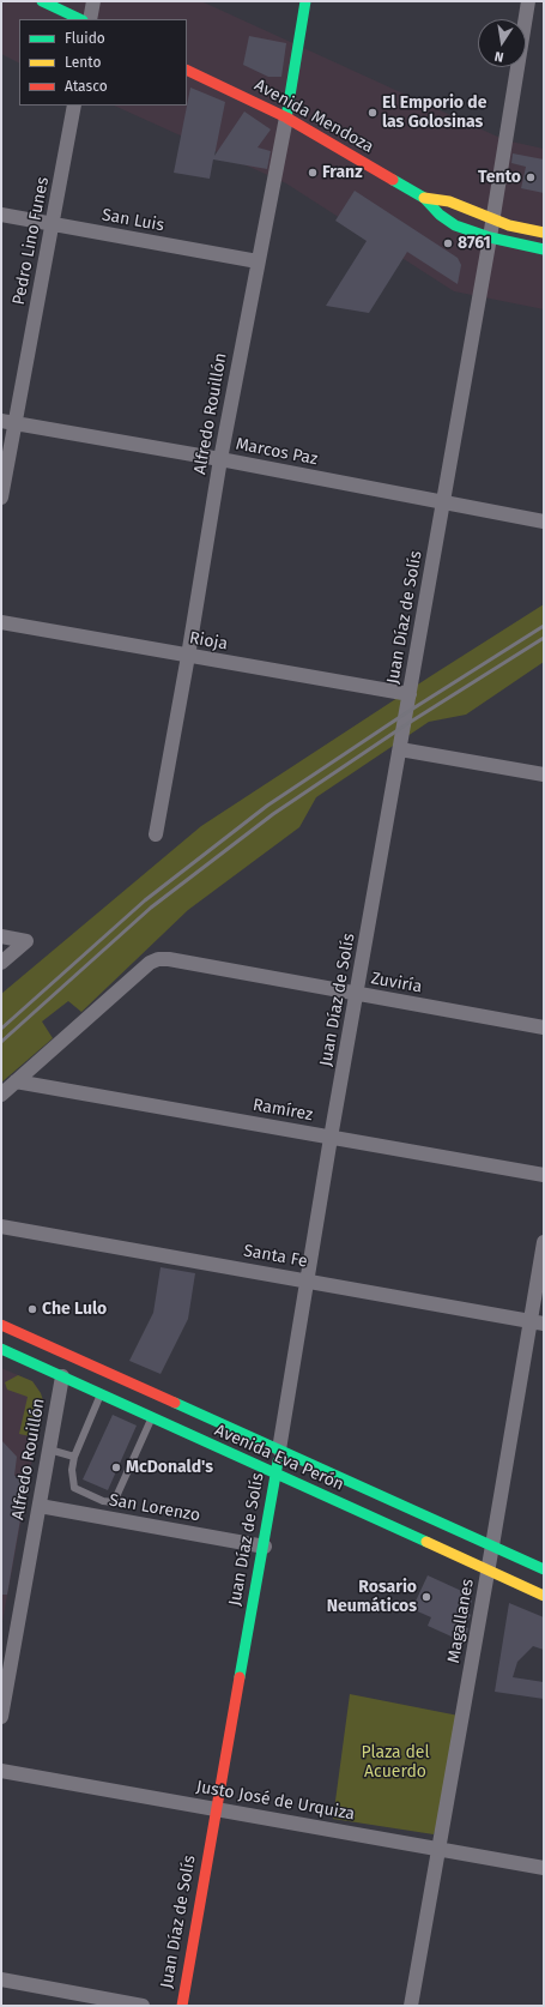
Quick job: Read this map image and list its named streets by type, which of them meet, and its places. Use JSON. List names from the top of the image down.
{
  "streets": {
    "main road": [
      "Avenida Mendoza",
      "Alfredo Rouillón",
      "Juan Díaz de Solís",
      "Avenida Eva Perón"
    ],
    "street": [
      "San Luis",
      "Pedro Lino Funes",
      "Marcos Paz",
      "Rioja",
      "Zuviría",
      "Ramírez",
      "Santa Fe",
      "San Lorenzo",
      "Magallanes",
      "Justo José de Urquiza"
    ]
  },
  "crossings": [
    ["Avenida Mendoza", "Alfredo Rouillón"],
    ["Avenida Mendoza", "Juan Díaz de Solís"],
    ["San Luis", "Pedro Lino Funes"],
    ["San Luis", "Alfredo Rouillón"],
    ["Pedro Lino Funes", "Marcos Paz"],
    ["Alfredo Rouillón", "Marcos Paz"],
    ["Alfredo Rouillón", "Rioja"],
    ["Alfredo Rouillón", "Avenida Eva Perón"],
    ["Alfredo Rouillón", "San Lorenzo"],
    ["Marcos Paz", "Juan Díaz de Solís"],
    ["Juan Díaz de Solís", "Rioja"],
    ["Juan Díaz de Solís", "Zuviría"],
    ["Juan Díaz de Solís", "Ramírez"],
    ["Juan Díaz de Solís", "Santa Fe"],
    ["Juan Díaz de Solís", "Avenida Eva Perón"],
    ["Juan Díaz de Solís", "San Lorenzo"],
    ["Juan Díaz de Solís", "Justo José de Urquiza"],
    ["Zuviría", "Ramírez"],
    ["Santa Fe", "Magallanes"],
    ["Avenida Eva Perón", "Magallanes"],
    ["Magallanes", "Justo José de Urquiza"]
  ],
  "parks": ["Plaza del Acuerdo"],
  "places": [
    "El Emporio de las Golosinas",
    "Franz",
    "Tento",
    "8761",
    "Che Lulo",
    "McDonald's",
    "Rosario Neumáticos"
  ],
  "legend": ["Fluido", "Lento", "Atasco"],
  "north": "bottom"
}
